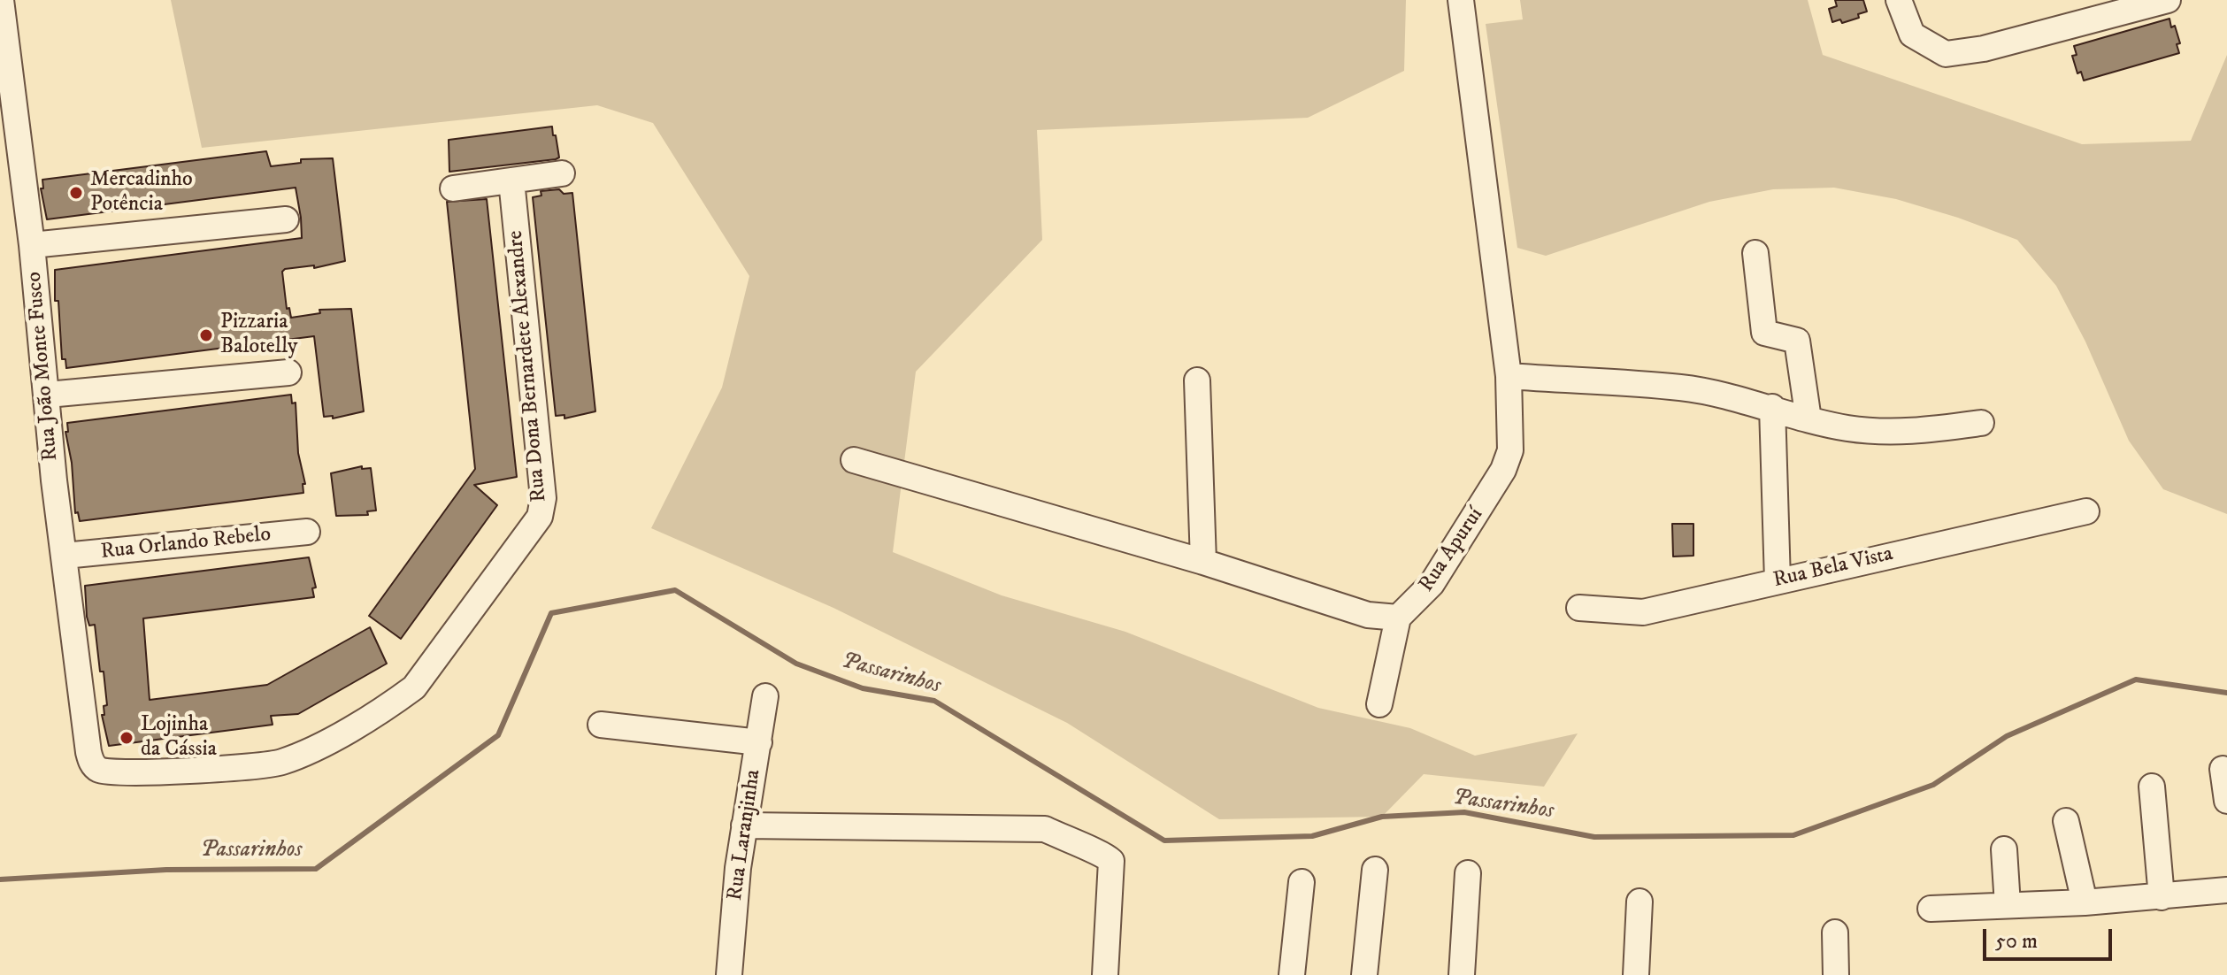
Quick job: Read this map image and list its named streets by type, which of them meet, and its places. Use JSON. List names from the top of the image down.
{
  "streets": {
    "street": [
      "Rua João Monte Fusco",
      "Rua Dona Bernardete Alexandre",
      "Rua Orlando Rebelo",
      "Rua Apuruí",
      "Rua Bela Vista",
      "Rua Laranjinha"
    ]
  },
  "crossings": [
    ["Rua João Monte Fusco", "Rua Dona Bernardete Alexandre"],
    ["Rua João Monte Fusco", "Rua Orlando Rebelo"]
  ],
  "water": ["Passarinhos"],
  "places": ["Mercadinho Potência", "Pizzaria Balotelly", "Lojinha da Cássia"],
  "scale_bar": "50 m"
}
